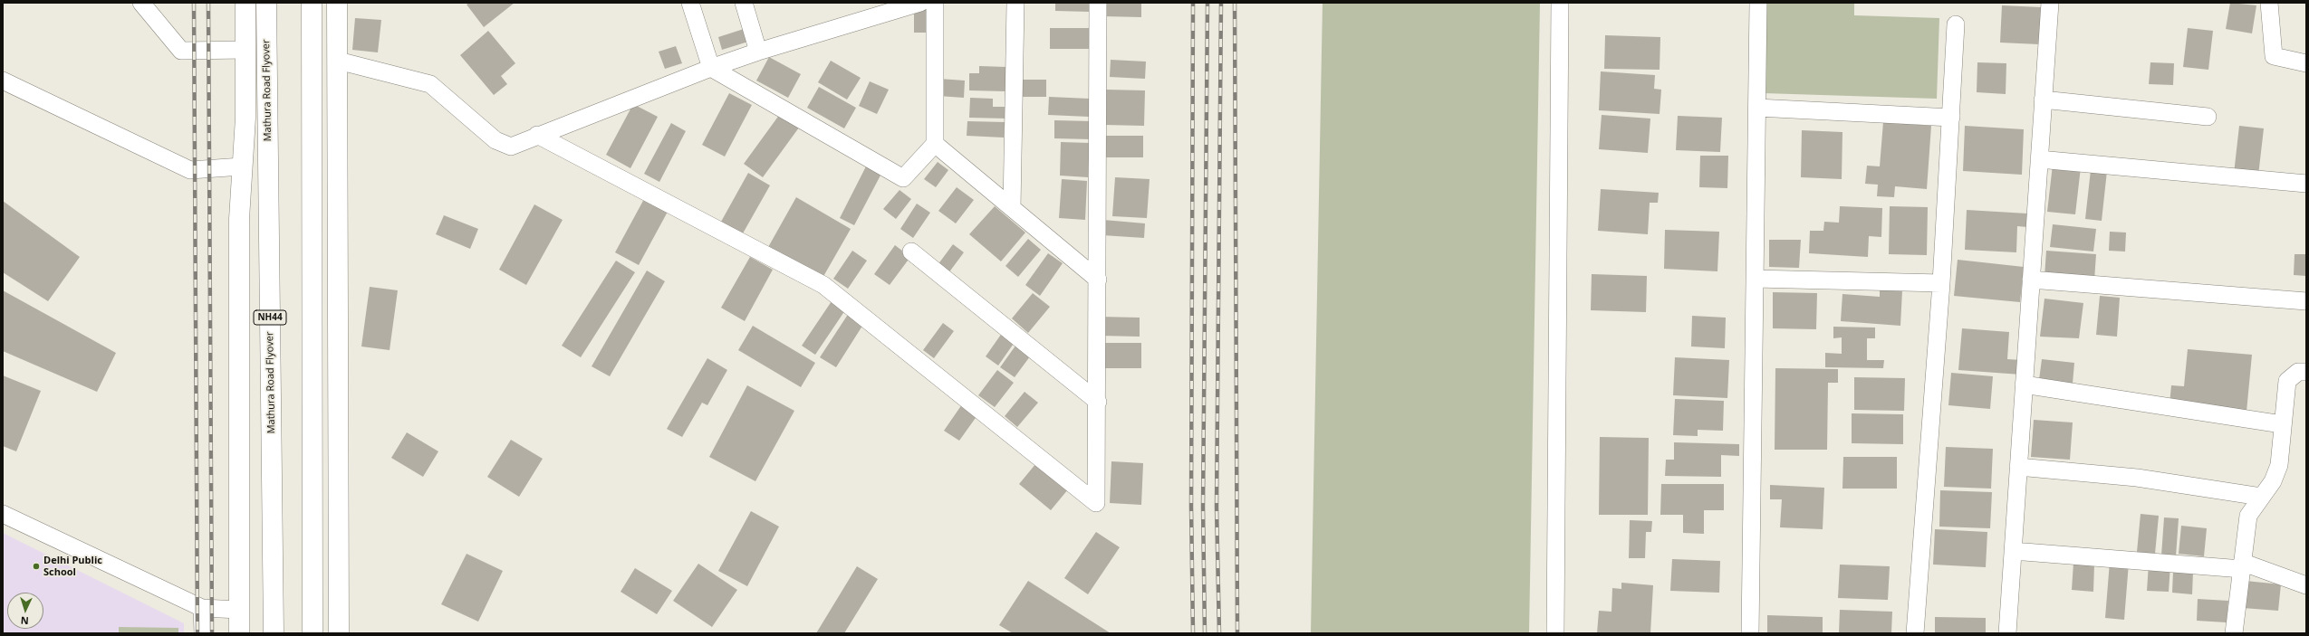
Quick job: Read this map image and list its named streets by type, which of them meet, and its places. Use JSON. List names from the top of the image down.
{
  "streets": {
    "main road": ["Mathura Road Flyover", "NH44"]
  },
  "places": ["Delhi Public School"],
  "north": "bottom"
}
